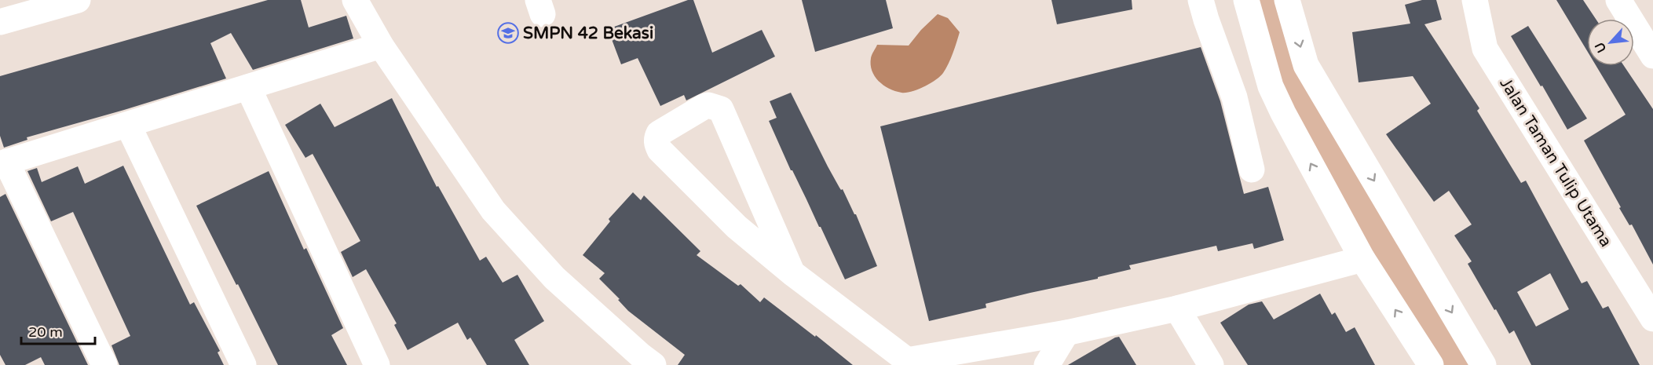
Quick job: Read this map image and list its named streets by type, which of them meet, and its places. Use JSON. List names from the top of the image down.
{
  "streets": {
    "street": ["Jalan Taman Tulip Utama"]
  },
  "places": {
    "school or university": ["SMPN 42 Bekasi"]
  },
  "scale_bar": "20 m",
  "north": "bottom left"
}
